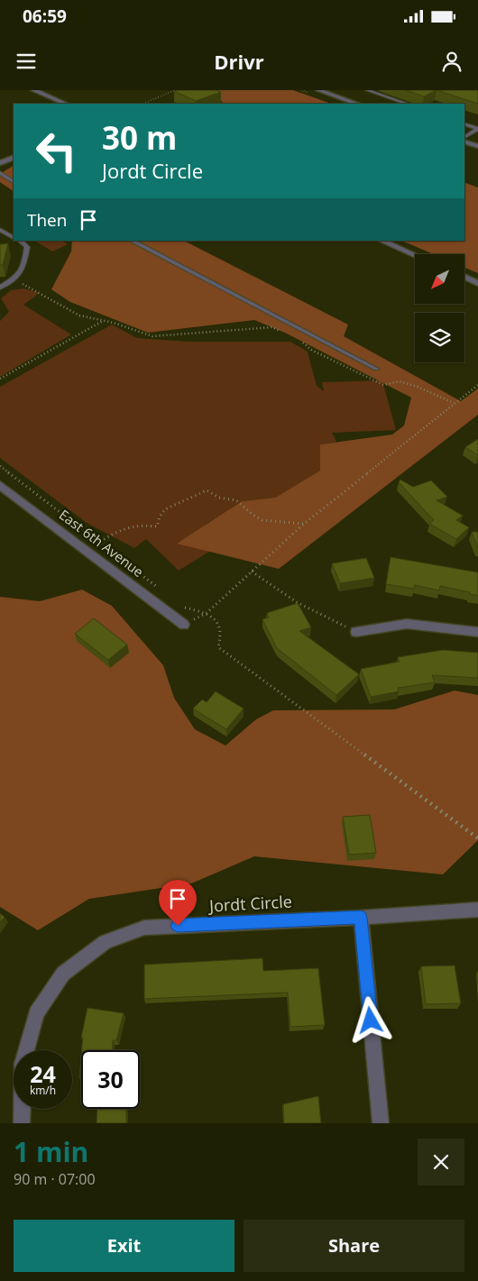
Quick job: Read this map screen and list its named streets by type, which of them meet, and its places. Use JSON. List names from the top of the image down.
{
  "streets": {
    "street": ["East 6th Avenue", "Jordt Circle"]
  },
  "north": "bottom left",
  "page": {
    "status": "06:59",
    "header": "Drivr",
    "turn": ["30 m", "Jordt Circle"],
    "then": "Then",
    "speed": "24 km/h",
    "limit": "30",
    "heading": ["1 min", "90 m · 07:00"],
    "buttons": ["Exit", "Share"]
  }
}
